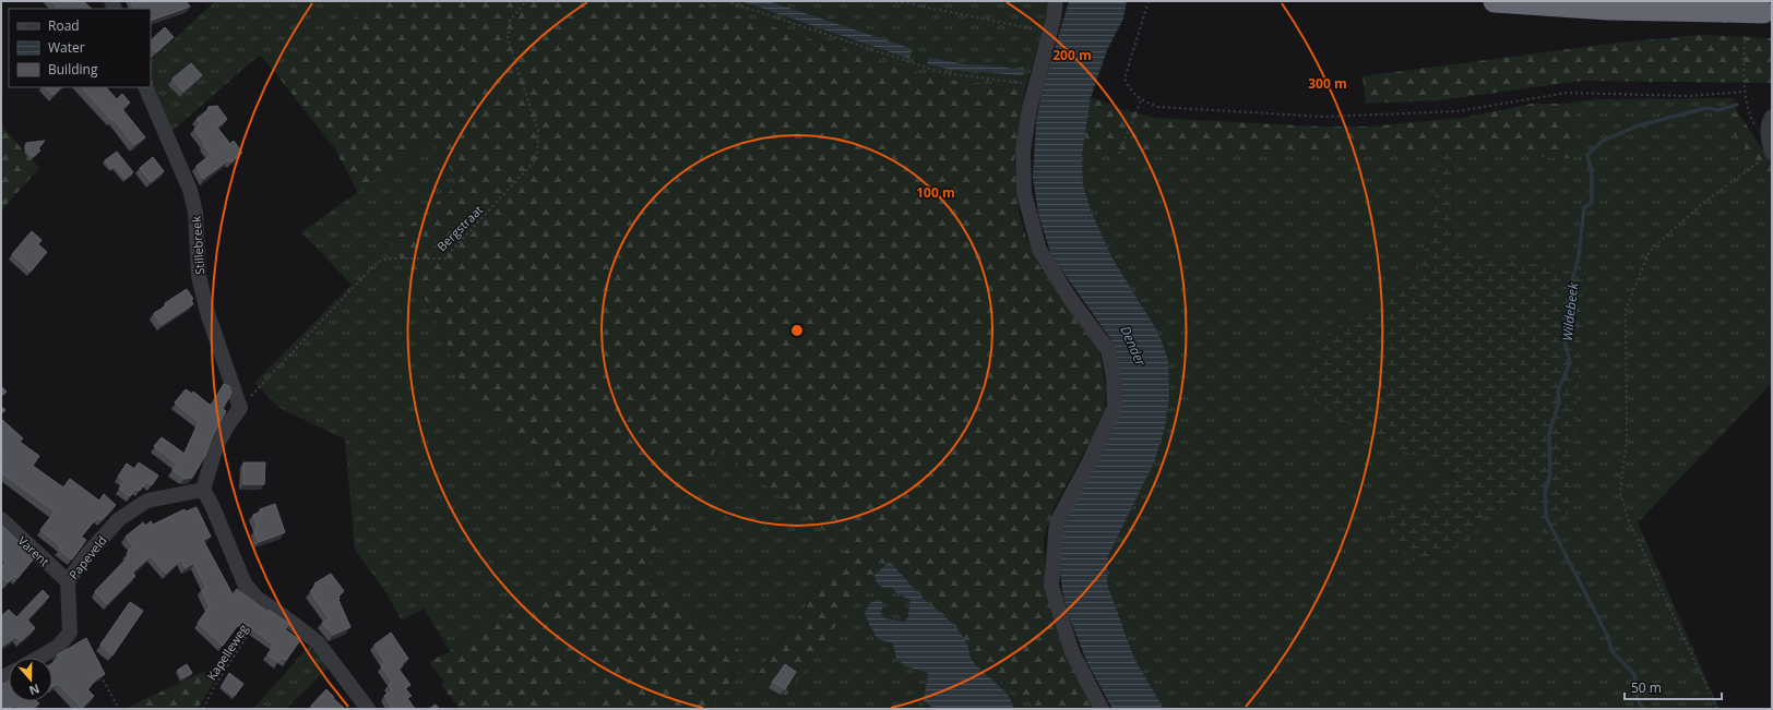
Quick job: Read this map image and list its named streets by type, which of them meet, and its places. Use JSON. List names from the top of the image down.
{
  "streets": {
    "street": ["Stillebreek", "Varent", "Papeveld"],
    "path": ["Bergstraat", "Kapelleweg"]
  },
  "crossings": [
    ["Bergstraat", "Stillebreek"],
    ["Varent", "Papeveld"]
  ],
  "water": ["Wildebeek", "Dender"],
  "legend": ["Road", "Water", "Building"],
  "scale_bar": "50 m",
  "north": "bottom",
  "rings": ["200 m", "300 m", "100 m"]
}
